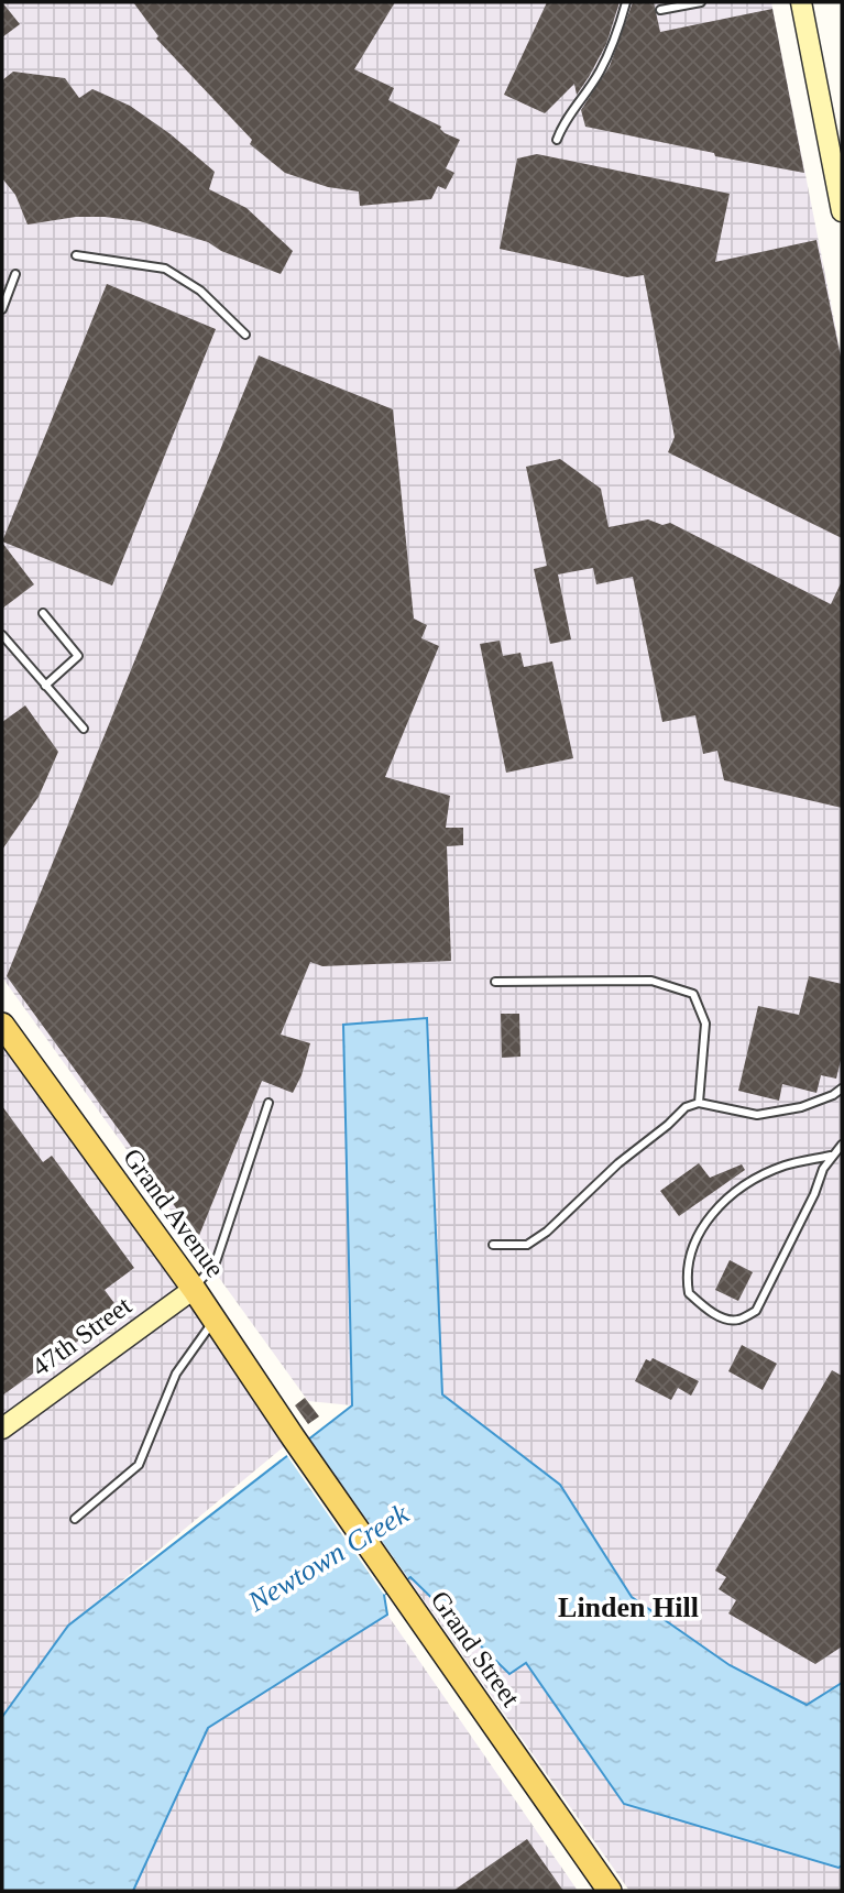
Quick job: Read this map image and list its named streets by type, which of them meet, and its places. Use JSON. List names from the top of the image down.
{
  "streets": {
    "main road": ["Grand Avenue", "47th Street", "Grand Street"]
  },
  "crossings": [
    ["Grand Avenue", "47th Street"],
    ["Grand Avenue", "Grand Street"]
  ],
  "districts": ["Linden Hill"],
  "water": ["Newtown Creek"]
}
